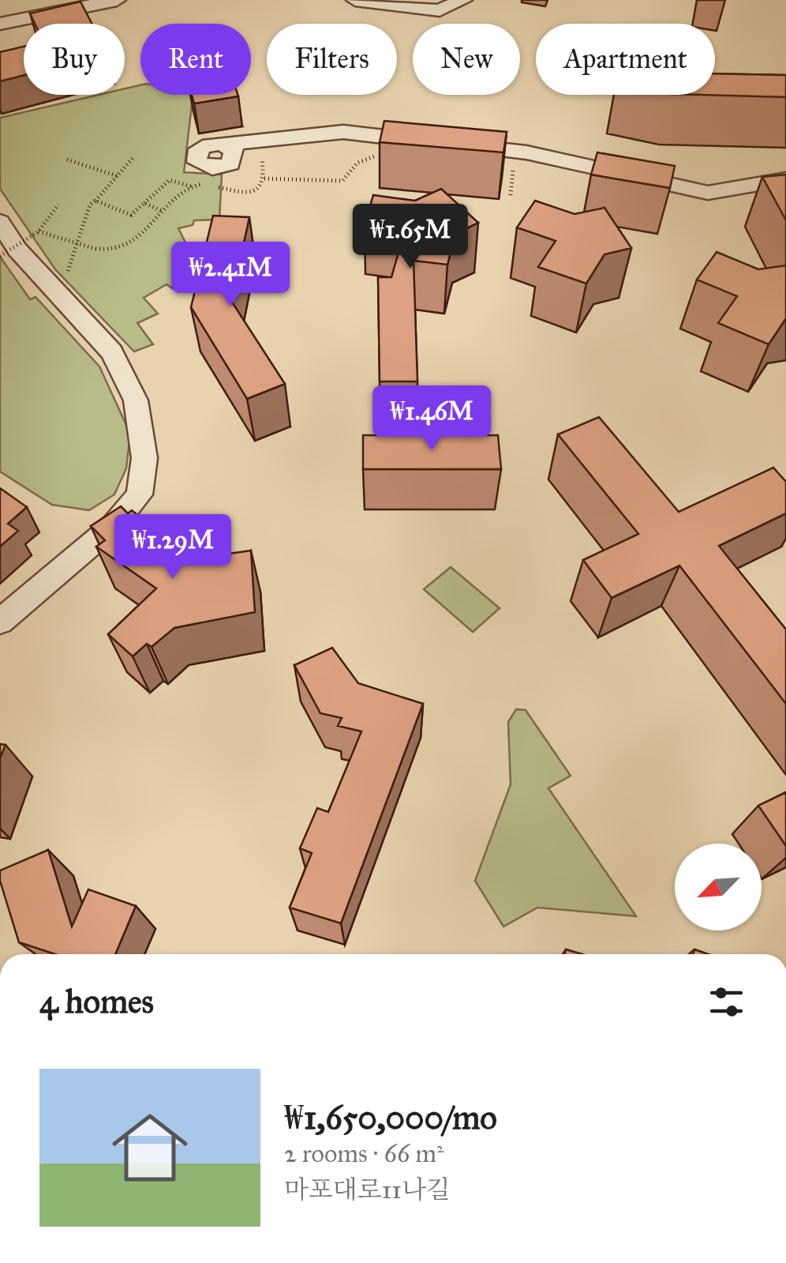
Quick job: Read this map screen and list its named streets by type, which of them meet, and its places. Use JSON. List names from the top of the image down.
{
  "north": "bottom left",
  "page": {
    "chip": [
      "Buy",
      "Rent",
      "Filters",
      "New",
      "Apartment"
    ],
    "price": [
      "₩1.65M",
      "₩2.41M",
      "₩1.46M",
      "₩1.29M"
    ],
    "heading": "4 homes",
    "list": [
      {
        "name": "₩1,650,000/mo",
        "note": "2 rooms · 66 m² · 마포대로11나길"
      }
    ]
  }
}
